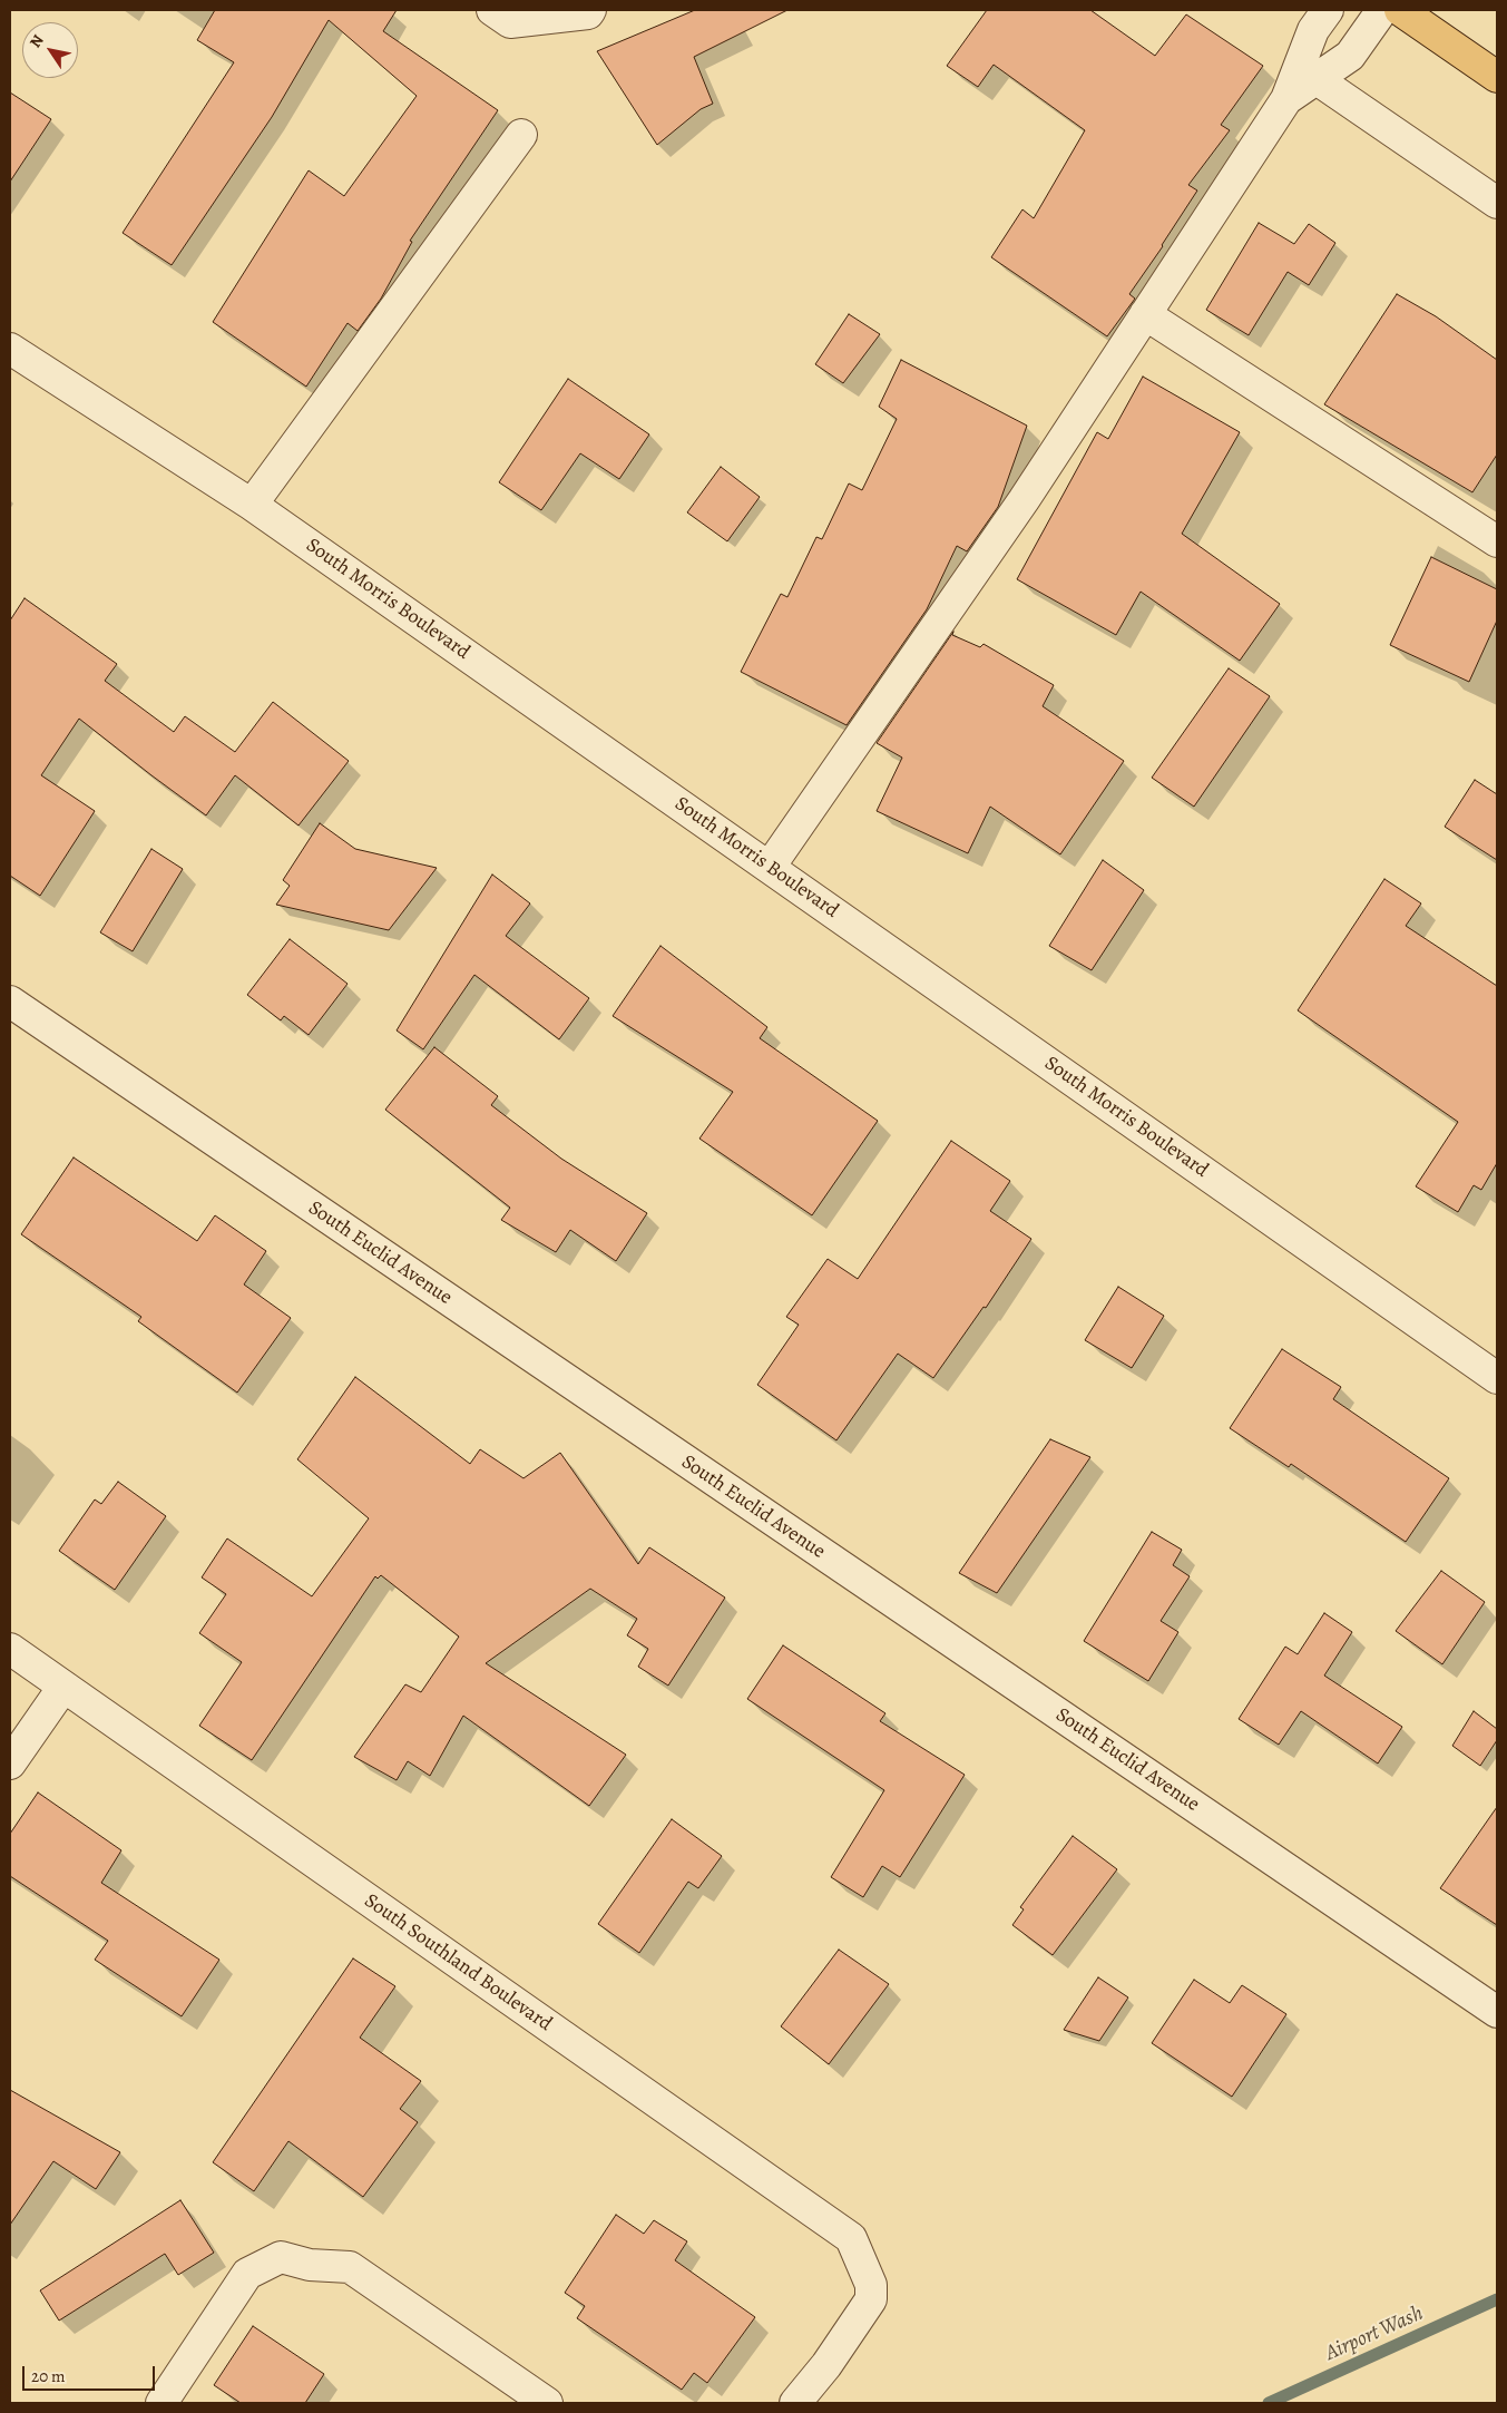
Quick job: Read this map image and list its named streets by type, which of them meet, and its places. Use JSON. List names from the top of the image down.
{
  "streets": {
    "street": ["South Morris Boulevard", "South Euclid Avenue", "South Southland Boulevard"]
  },
  "water": ["Airport Wash"],
  "scale_bar": "20 m",
  "north": "top left"
}
